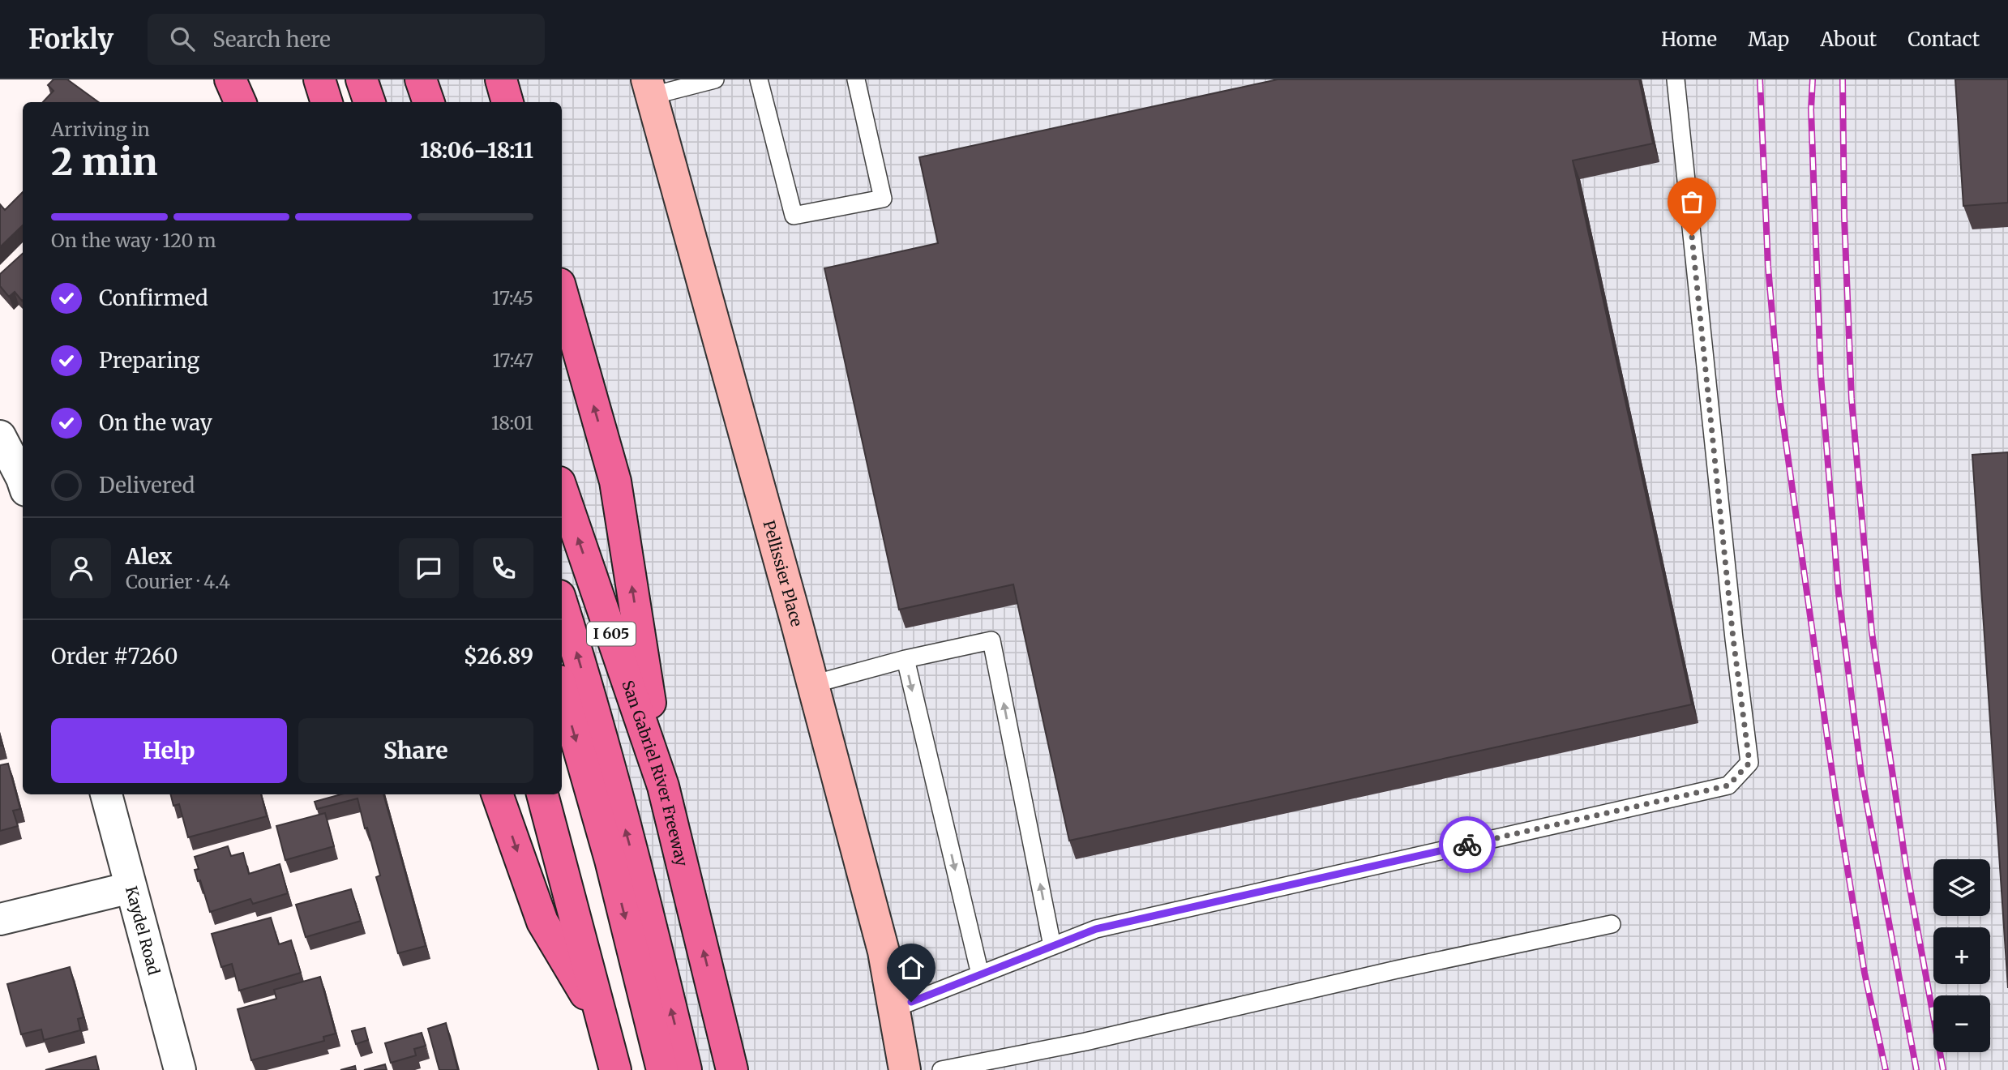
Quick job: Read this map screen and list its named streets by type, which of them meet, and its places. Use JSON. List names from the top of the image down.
{
  "streets": {
    "highway": ["I 605", "San Gabriel River Freeway"],
    "main road": ["Pellissier Place"],
    "street": ["Kaydel Road"]
  },
  "page": {
    "header": "Forkly",
    "search": "Search here",
    "nav": [
      "Home",
      "Map",
      "About",
      "Contact"
    ],
    "heading": ["2 min", "Arriving in", "18:06–18:11"],
    "panel": [
      "Alex",
      "Courier · 4.4",
      "Order #7260",
      "$26.89"
    ],
    "bar": "On the way · 120 m",
    "list": [
      ["Confirmed", "17:45"],
      ["Preparing", "17:47"],
      ["On the way", "18:01"],
      "Delivered"
    ],
    "buttons": ["Help", "Share"],
    "map_buttons": ["+", "−"]
  }
}
